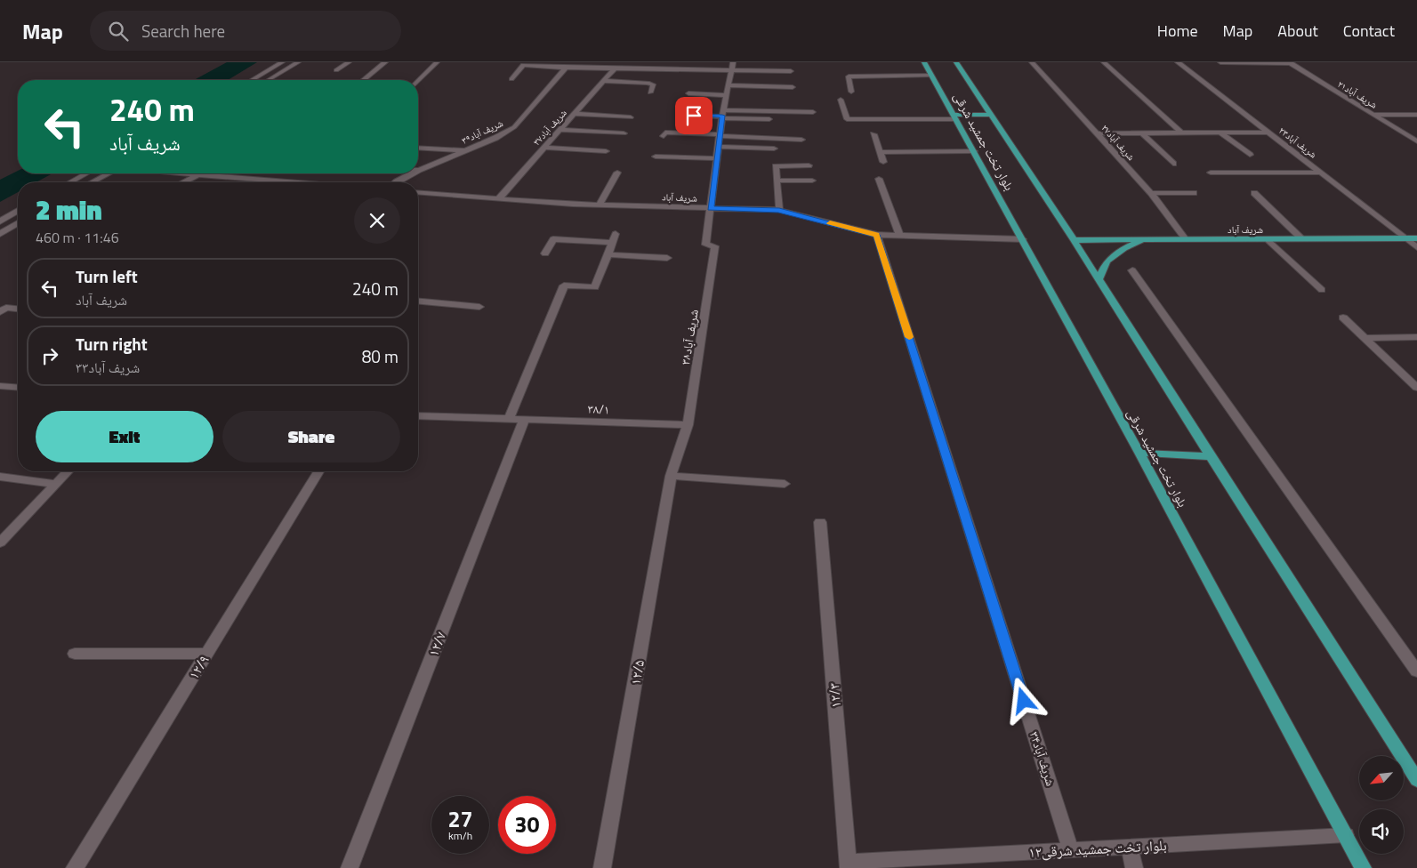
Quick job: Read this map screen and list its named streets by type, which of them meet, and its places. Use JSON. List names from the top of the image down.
{
  "streets": {
    "main road": ["بلوار تخت جمشید شرقی", "شریف آباد"],
    "street": [
      "شریف آباد۲۱",
      "شریف آباد۳۷",
      "شریف آباد۳۹",
      "شریف آباد۲۷",
      "شریف آباد۲۳",
      "شریف آباد۳۸",
      "۳۸/۱",
      "۱۲/۷",
      "۱۲/۹",
      "۱۲/۵",
      "۱۲/۳",
      "شریف آباد۳۴",
      "بلوار تخت جمشید شرقی۱۲"
    ]
  },
  "crossings": [
    ["شریف آباد۳۷", "شریف آباد"],
    ["بلوار تخت جمشید شرقی", "شریف آباد"],
    ["بلوار تخت جمشید شرقی", "بلوار تخت جمشید شرقی۱۲"],
    ["شریف آباد۲۷", "شریف آباد"],
    ["شریف آباد۲۳", "شریف آباد"],
    ["شریف آباد", "شریف آباد۳۸"],
    ["شریف آباد", "شریف آباد۳۴"],
    ["شریف آباد۳۸", "۳۸/۱"],
    ["شریف آباد۳۸", "۱۲/۵"],
    ["۳۸/۱", "۱۲/۷"],
    ["۱۲/۳", "بلوار تخت جمشید شرقی۱۲"],
    ["شریف آباد۳۴", "بلوار تخت جمشید شرقی۱۲"]
  ],
  "north": "bottom left",
  "page": {
    "header": "Map",
    "search": "Search here",
    "nav": [
      "Home",
      "Map",
      "About",
      "Contact"
    ],
    "turn": ["240 m", "شریف آباد"],
    "heading": ["2 min", "460 m · 11:46"],
    "list": [
      {
        "name": "Turn left",
        "note": "شریف آباد",
        "value": "240 m"
      },
      {
        "name": "Turn right",
        "note": "شریف آباد۳۳",
        "value": "80 m"
      }
    ],
    "buttons": ["Exit", "Share"],
    "speed": "27 km/h",
    "limit": "30"
  }
}
